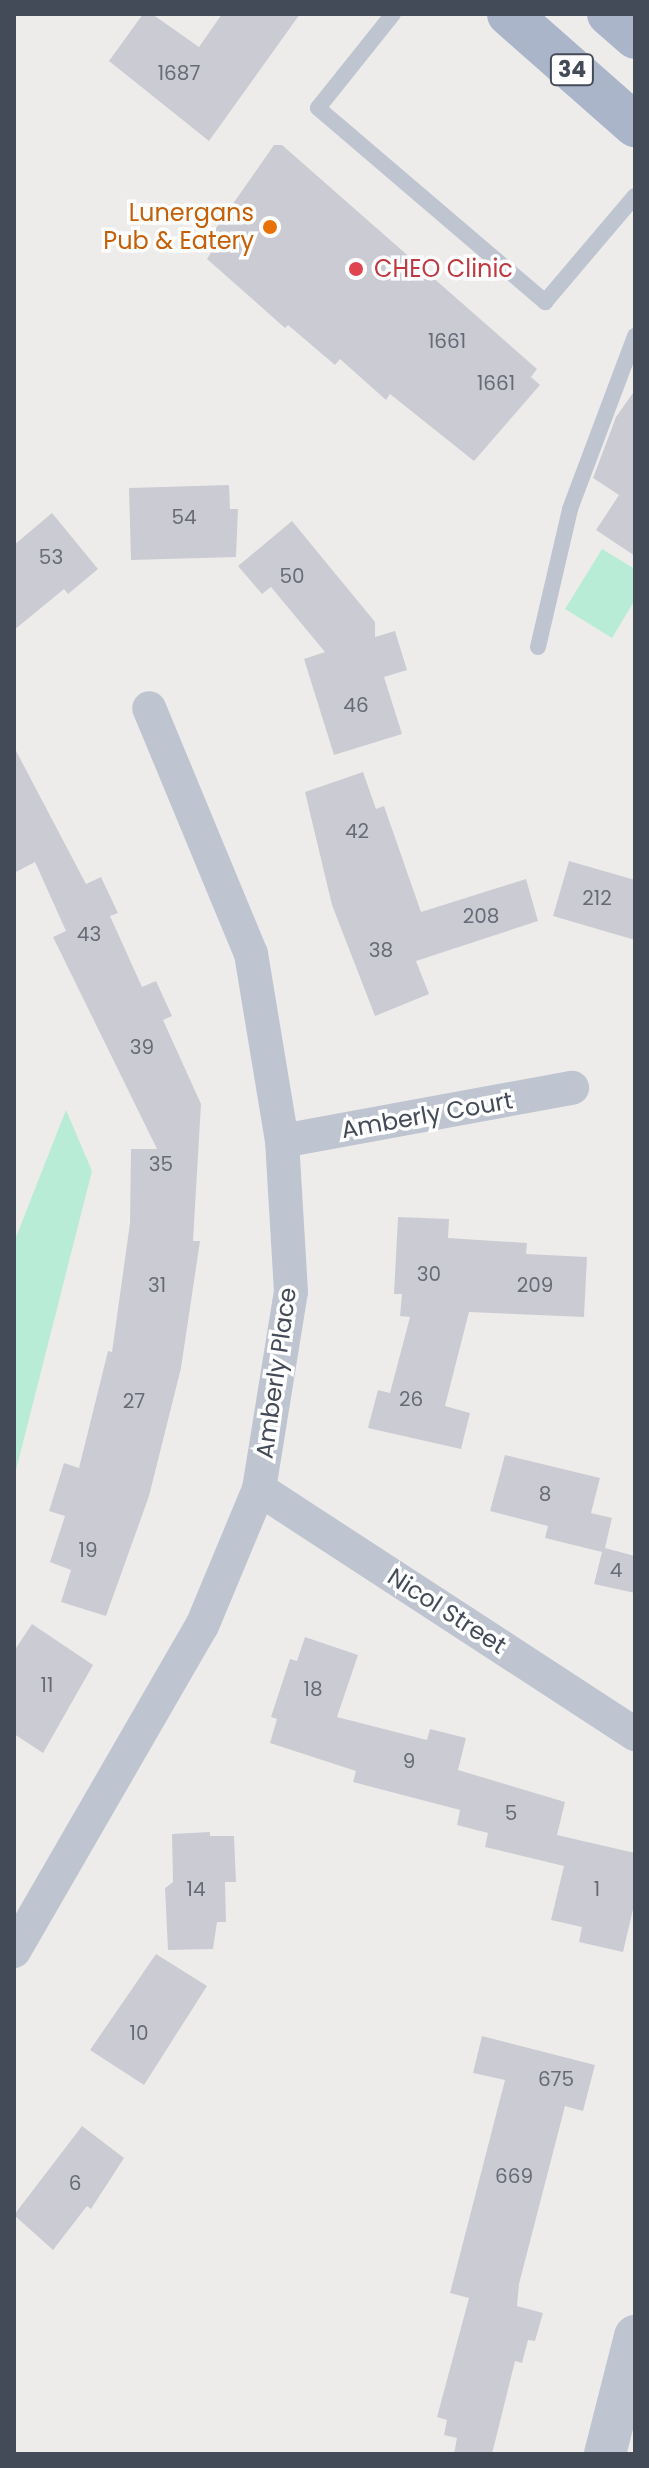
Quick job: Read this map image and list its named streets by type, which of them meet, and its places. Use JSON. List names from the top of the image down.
{
  "streets": {
    "main road": ["34"],
    "street": ["Amberly Court", "Amberly Place", "Nicol Street"]
  },
  "crossings": [
    ["Amberly Court", "Amberly Place"],
    ["Amberly Place", "Nicol Street"]
  ],
  "places": ["Lunergans Pub & Eatery", "CHEO Clinic"],
  "house_numbers": [
    "1687",
    "1661",
    "1661",
    "54",
    "53",
    "50",
    "46",
    "42",
    "212",
    "208",
    "43",
    "38",
    "39",
    "35",
    "30",
    "31",
    "209",
    "26",
    "27",
    "8",
    "19",
    "4",
    "11",
    "18",
    "9",
    "5",
    "14",
    "1",
    "10",
    "675",
    "669",
    "6"
  ]
}
